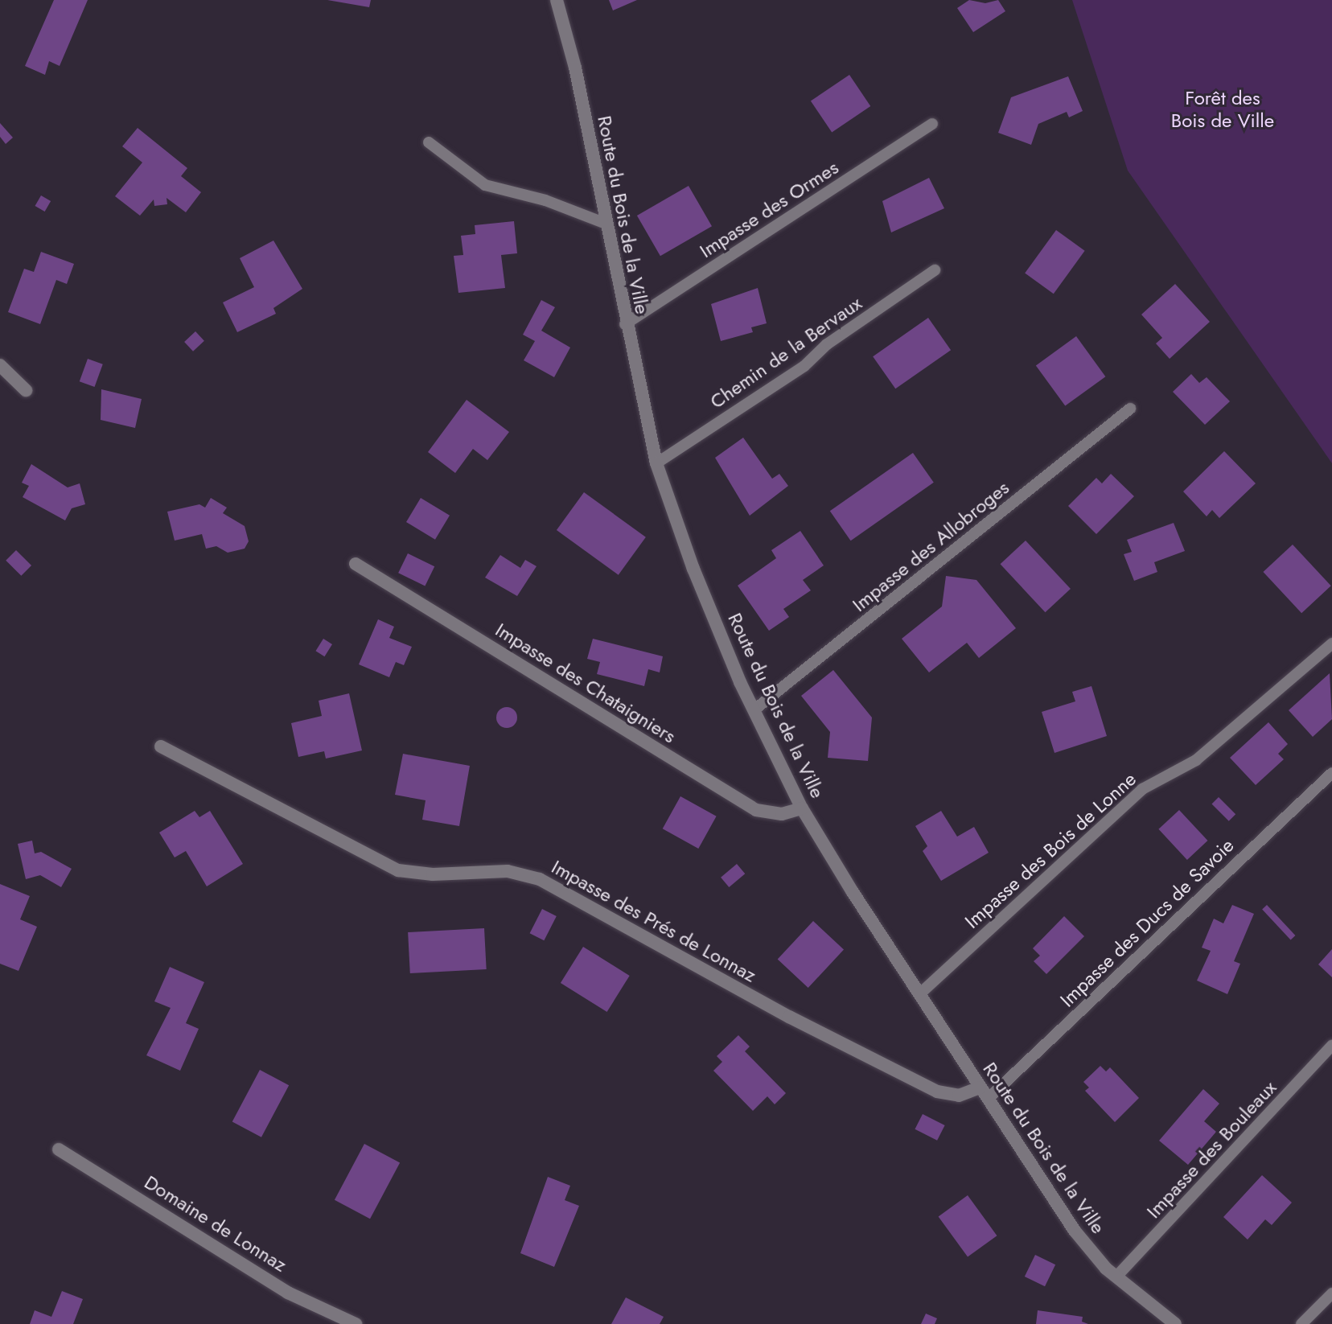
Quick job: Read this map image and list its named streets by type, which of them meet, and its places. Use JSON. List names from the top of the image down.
{
  "streets": {
    "street": [
      "Route du Bois de la Ville",
      "Impasse des Chataigniers",
      "Impasse des Prés de Lonnaz",
      "Domaine de Lonnaz"
    ],
    "lane": [
      "Impasse des Ormes",
      "Chemin de la Bervaux",
      "Impasse des Allobroges",
      "Impasse des Bois de Lonne",
      "Impasse des Ducs de Savoie",
      "Impasse des Bouleaux"
    ]
  },
  "crossings": [
    ["Impasse des Ormes", "Route du Bois de la Ville"],
    ["Route du Bois de la Ville", "Chemin de la Bervaux"],
    ["Route du Bois de la Ville", "Impasse des Allobroges"],
    ["Route du Bois de la Ville", "Impasse des Chataigniers"],
    ["Route du Bois de la Ville", "Impasse des Bois de Lonne"],
    ["Route du Bois de la Ville", "Impasse des Prés de Lonnaz"],
    ["Route du Bois de la Ville", "Impasse des Ducs de Savoie"],
    ["Route du Bois de la Ville", "Impasse des Bouleaux"],
    ["Impasse des Prés de Lonnaz", "Impasse des Ducs de Savoie"]
  ],
  "parks": ["Forêt des Bois de Ville"]
}
